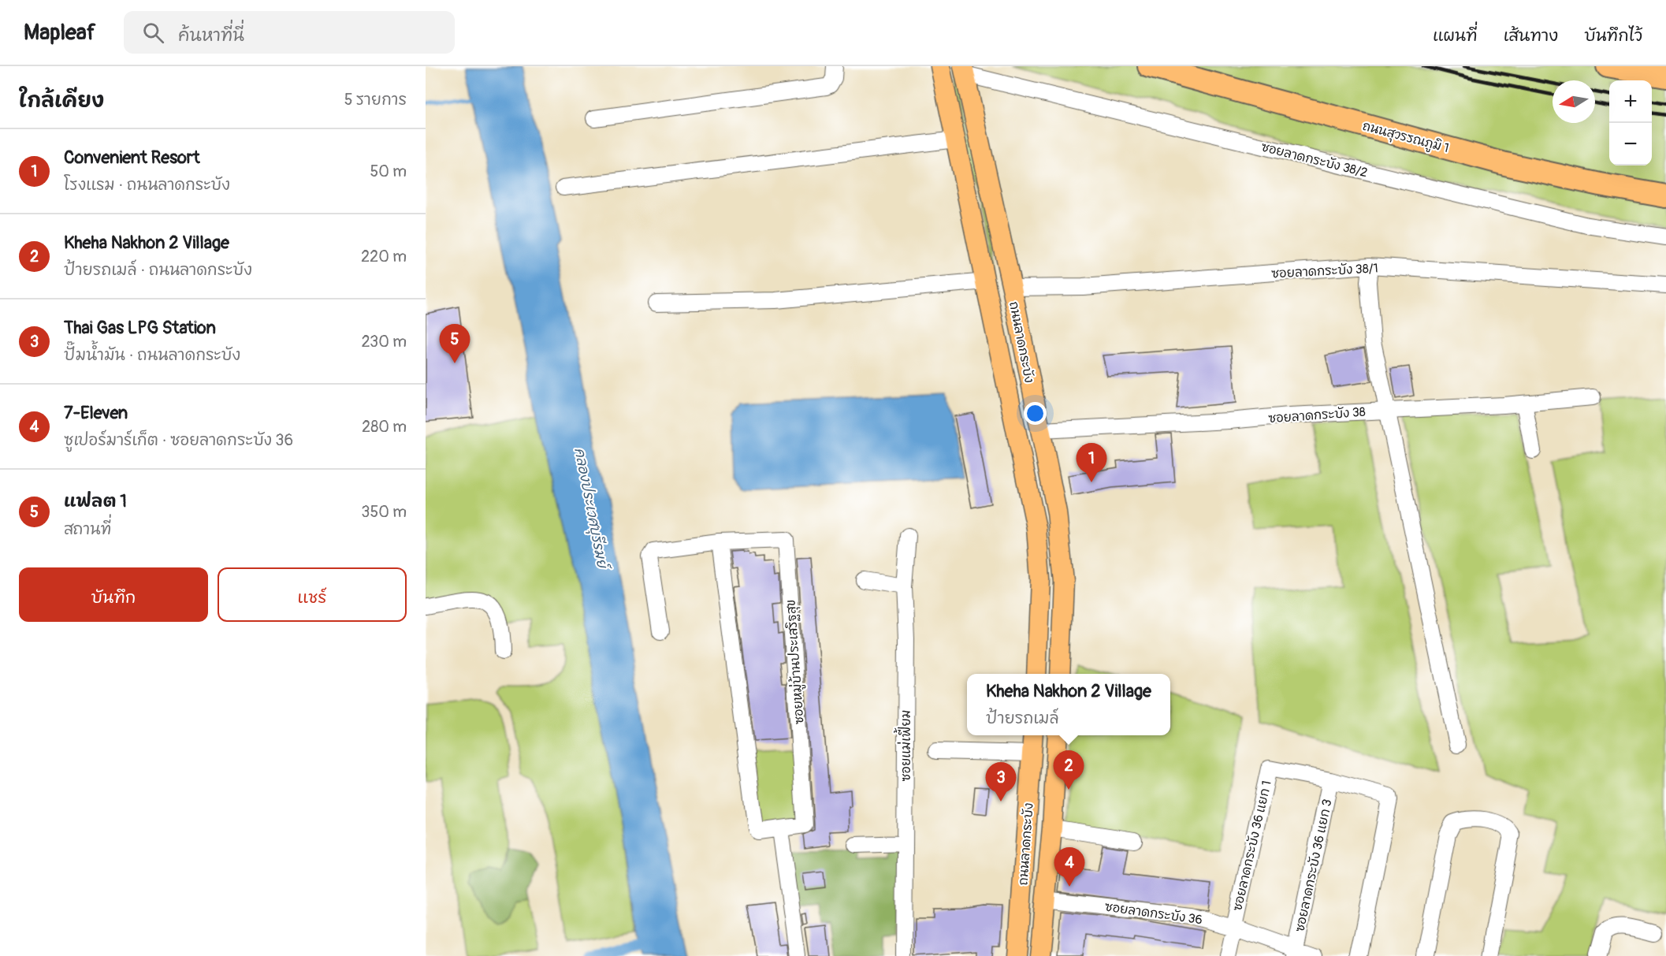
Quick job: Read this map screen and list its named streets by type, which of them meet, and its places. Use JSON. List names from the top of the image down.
{
  "streets": {
    "highway": ["ถนนสุวรรณภูมิ 1"],
    "main road": ["ถนนลาดกระบัง"],
    "street": [
      "ซอยลาดกระบัง 38/2",
      "ซอยลาดกระบัง 38/1",
      "ซอยลาดกระบัง 38",
      "ซอยหมู่บ้านประเสริฐสุข",
      "ซอยแม่เฟี้ยม",
      "ซอยลาดกระบัง 36 แยก 1",
      "ซอยลาดกระบัง 36 แยก 3",
      "ซอยลาดกระบัง 36"
    ]
  },
  "crossings": [
    ["ซอยลาดกระบัง 38/2", "ถนนลาดกระบัง"],
    ["ซอยลาดกระบัง 38/1", "ถนนลาดกระบัง"],
    ["ถนนลาดกระบัง", "ซอยลาดกระบัง 38"],
    ["ถนนลาดกระบัง", "ซอยลาดกระบัง 36"],
    ["ซอยลาดกระบัง 36 แยก 1", "ซอยลาดกระบัง 36 แยก 3"],
    ["ซอยลาดกระบัง 36 แยก 1", "ซอยลาดกระบัง 36"],
    ["ซอยลาดกระบัง 36 แยก 3", "ซอยลาดกระบัง 36"]
  ],
  "water": ["คลองประเวศบุรีรมย์"],
  "north": "left",
  "page": {
    "header": "Mapleaf",
    "search": "ค้นหาที่นี่",
    "nav": ["แผนที่", "เส้นทาง", "บันทึกไว้"],
    "heading": ["ใกล้เคียง", "5 รายการ"],
    "map_buttons": ["+", "−"],
    "list": [
      {
        "mark": "1",
        "name": "Convenient Resort",
        "note": "โรงแรม · ถนนลาดกระบัง",
        "value": "50 m"
      },
      {
        "mark": "2",
        "name": "Kheha Nakhon 2 Village",
        "note": "ป้ายรถเมล์ · ถนนลาดกระบัง",
        "value": "220 m"
      },
      {
        "mark": "3",
        "name": "Thai Gas LPG Station",
        "note": "ปั๊มน้ำมัน · ถนนลาดกระบัง",
        "value": "230 m"
      },
      {
        "mark": "4",
        "name": "7-Eleven",
        "note": "ซูเปอร์มาร์เก็ต · ซอยลาดกระบัง 36",
        "value": "280 m"
      },
      {
        "mark": "5",
        "name": "แฟลต 1",
        "note": "สถานที่",
        "value": "350 m"
      }
    ],
    "pins": [
      "5",
      "1",
      "2",
      "3",
      "4"
    ],
    "buttons": ["บันทึก", "แชร์"],
    "popup": ["Kheha Nakhon 2 Village", "ป้ายรถเมล์"]
  }
}
